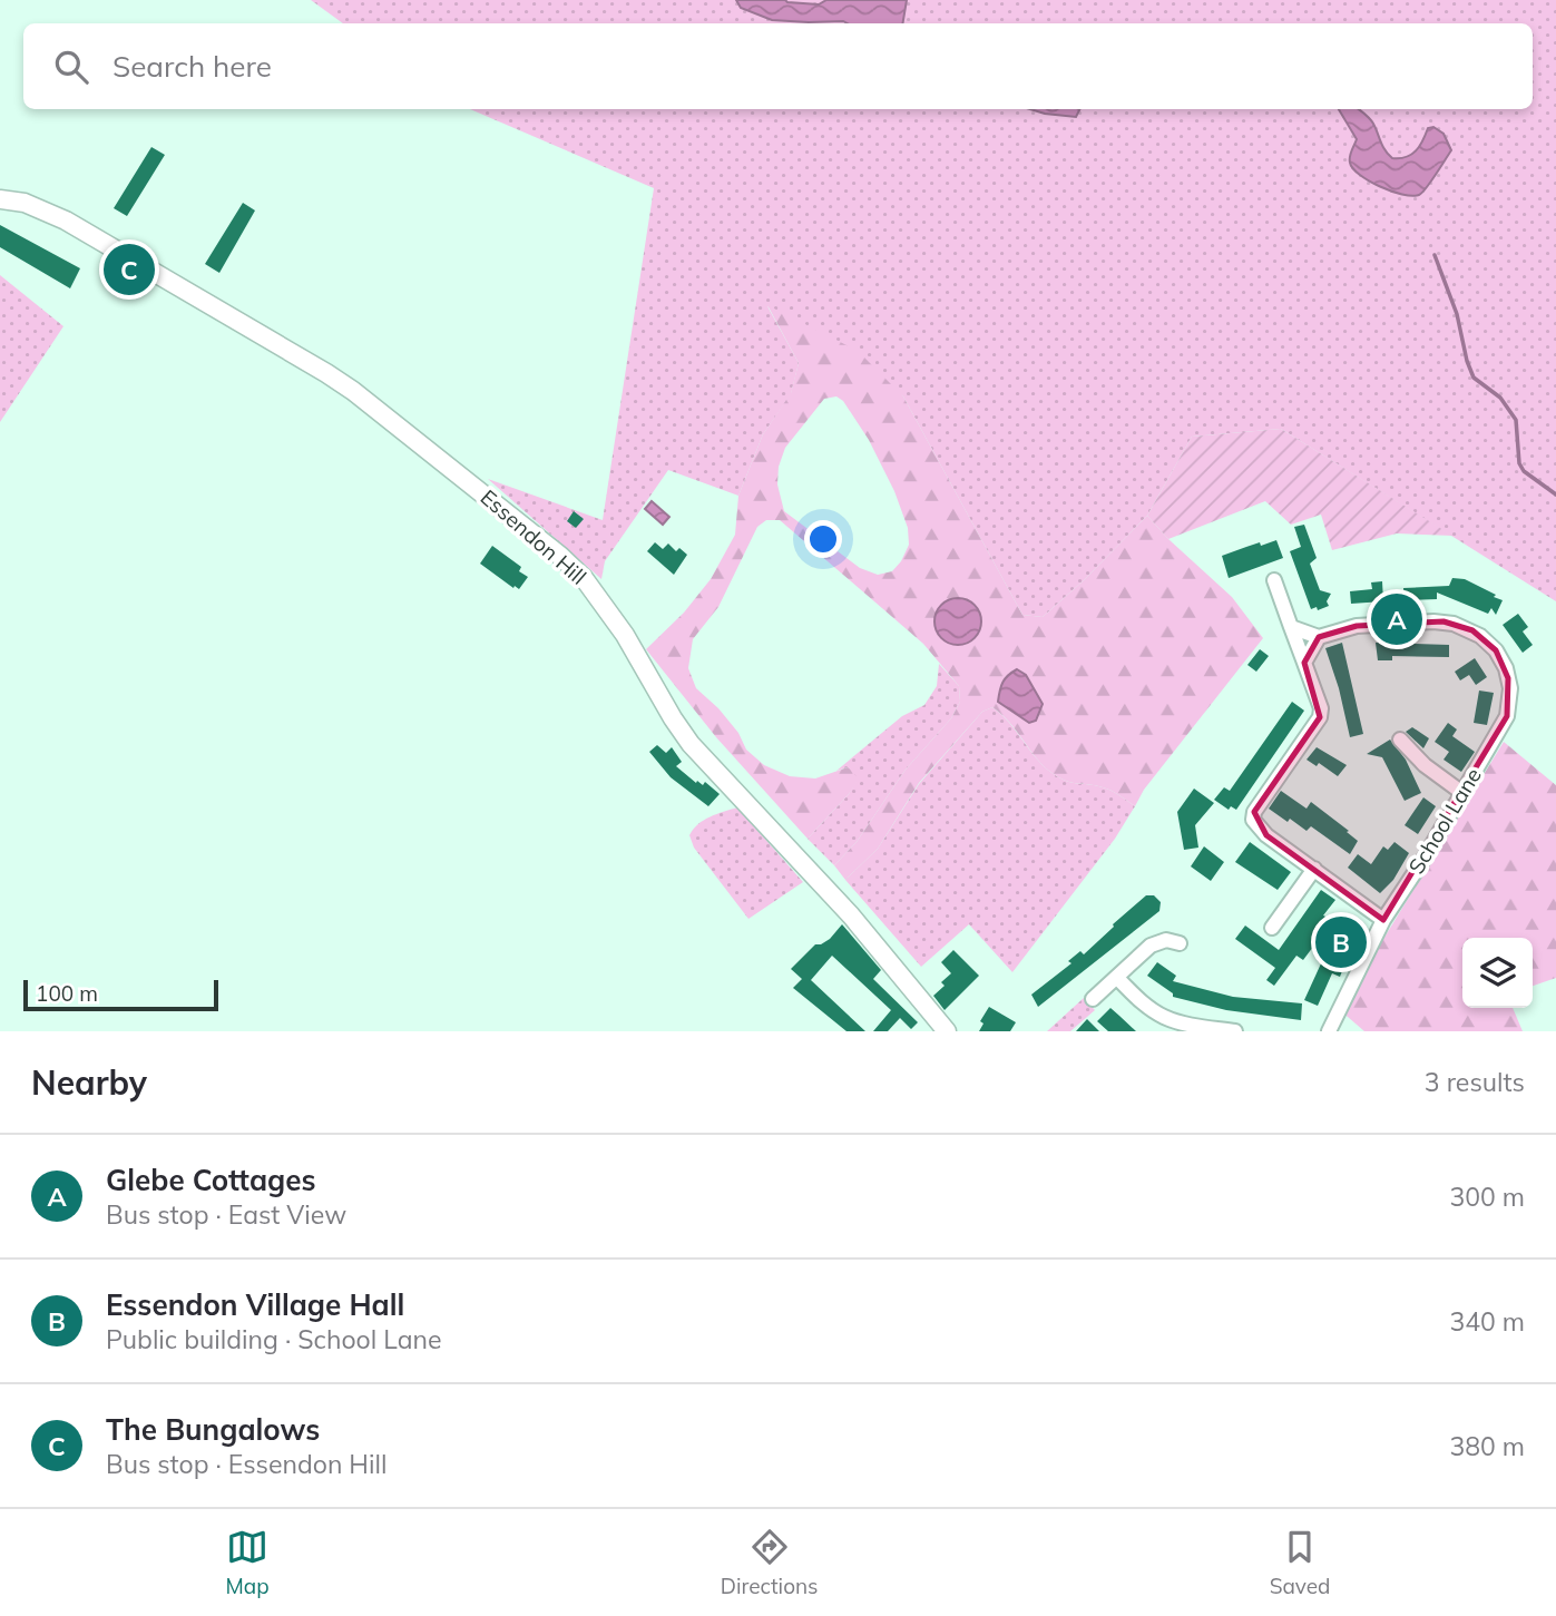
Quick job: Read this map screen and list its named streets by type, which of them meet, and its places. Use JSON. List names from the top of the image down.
{
  "streets": {
    "main road": ["Essendon Hill"],
    "street": ["School Lane"]
  },
  "scale_bar": "100 m",
  "page": {
    "search": "Search here",
    "pins": ["C", "A", "B"],
    "scale": "100 m",
    "heading": ["Nearby", "3 results"],
    "list": [
      {
        "mark": "A",
        "name": "Glebe Cottages",
        "note": "Bus stop · East View",
        "value": "300 m"
      },
      {
        "mark": "B",
        "name": "Essendon Village Hall",
        "note": "Public building · School Lane",
        "value": "340 m"
      },
      {
        "mark": "C",
        "name": "The Bungalows",
        "note": "Bus stop · Essendon Hill",
        "value": "380 m"
      }
    ],
    "nav": ["Map", "Directions", "Saved"]
  }
}
